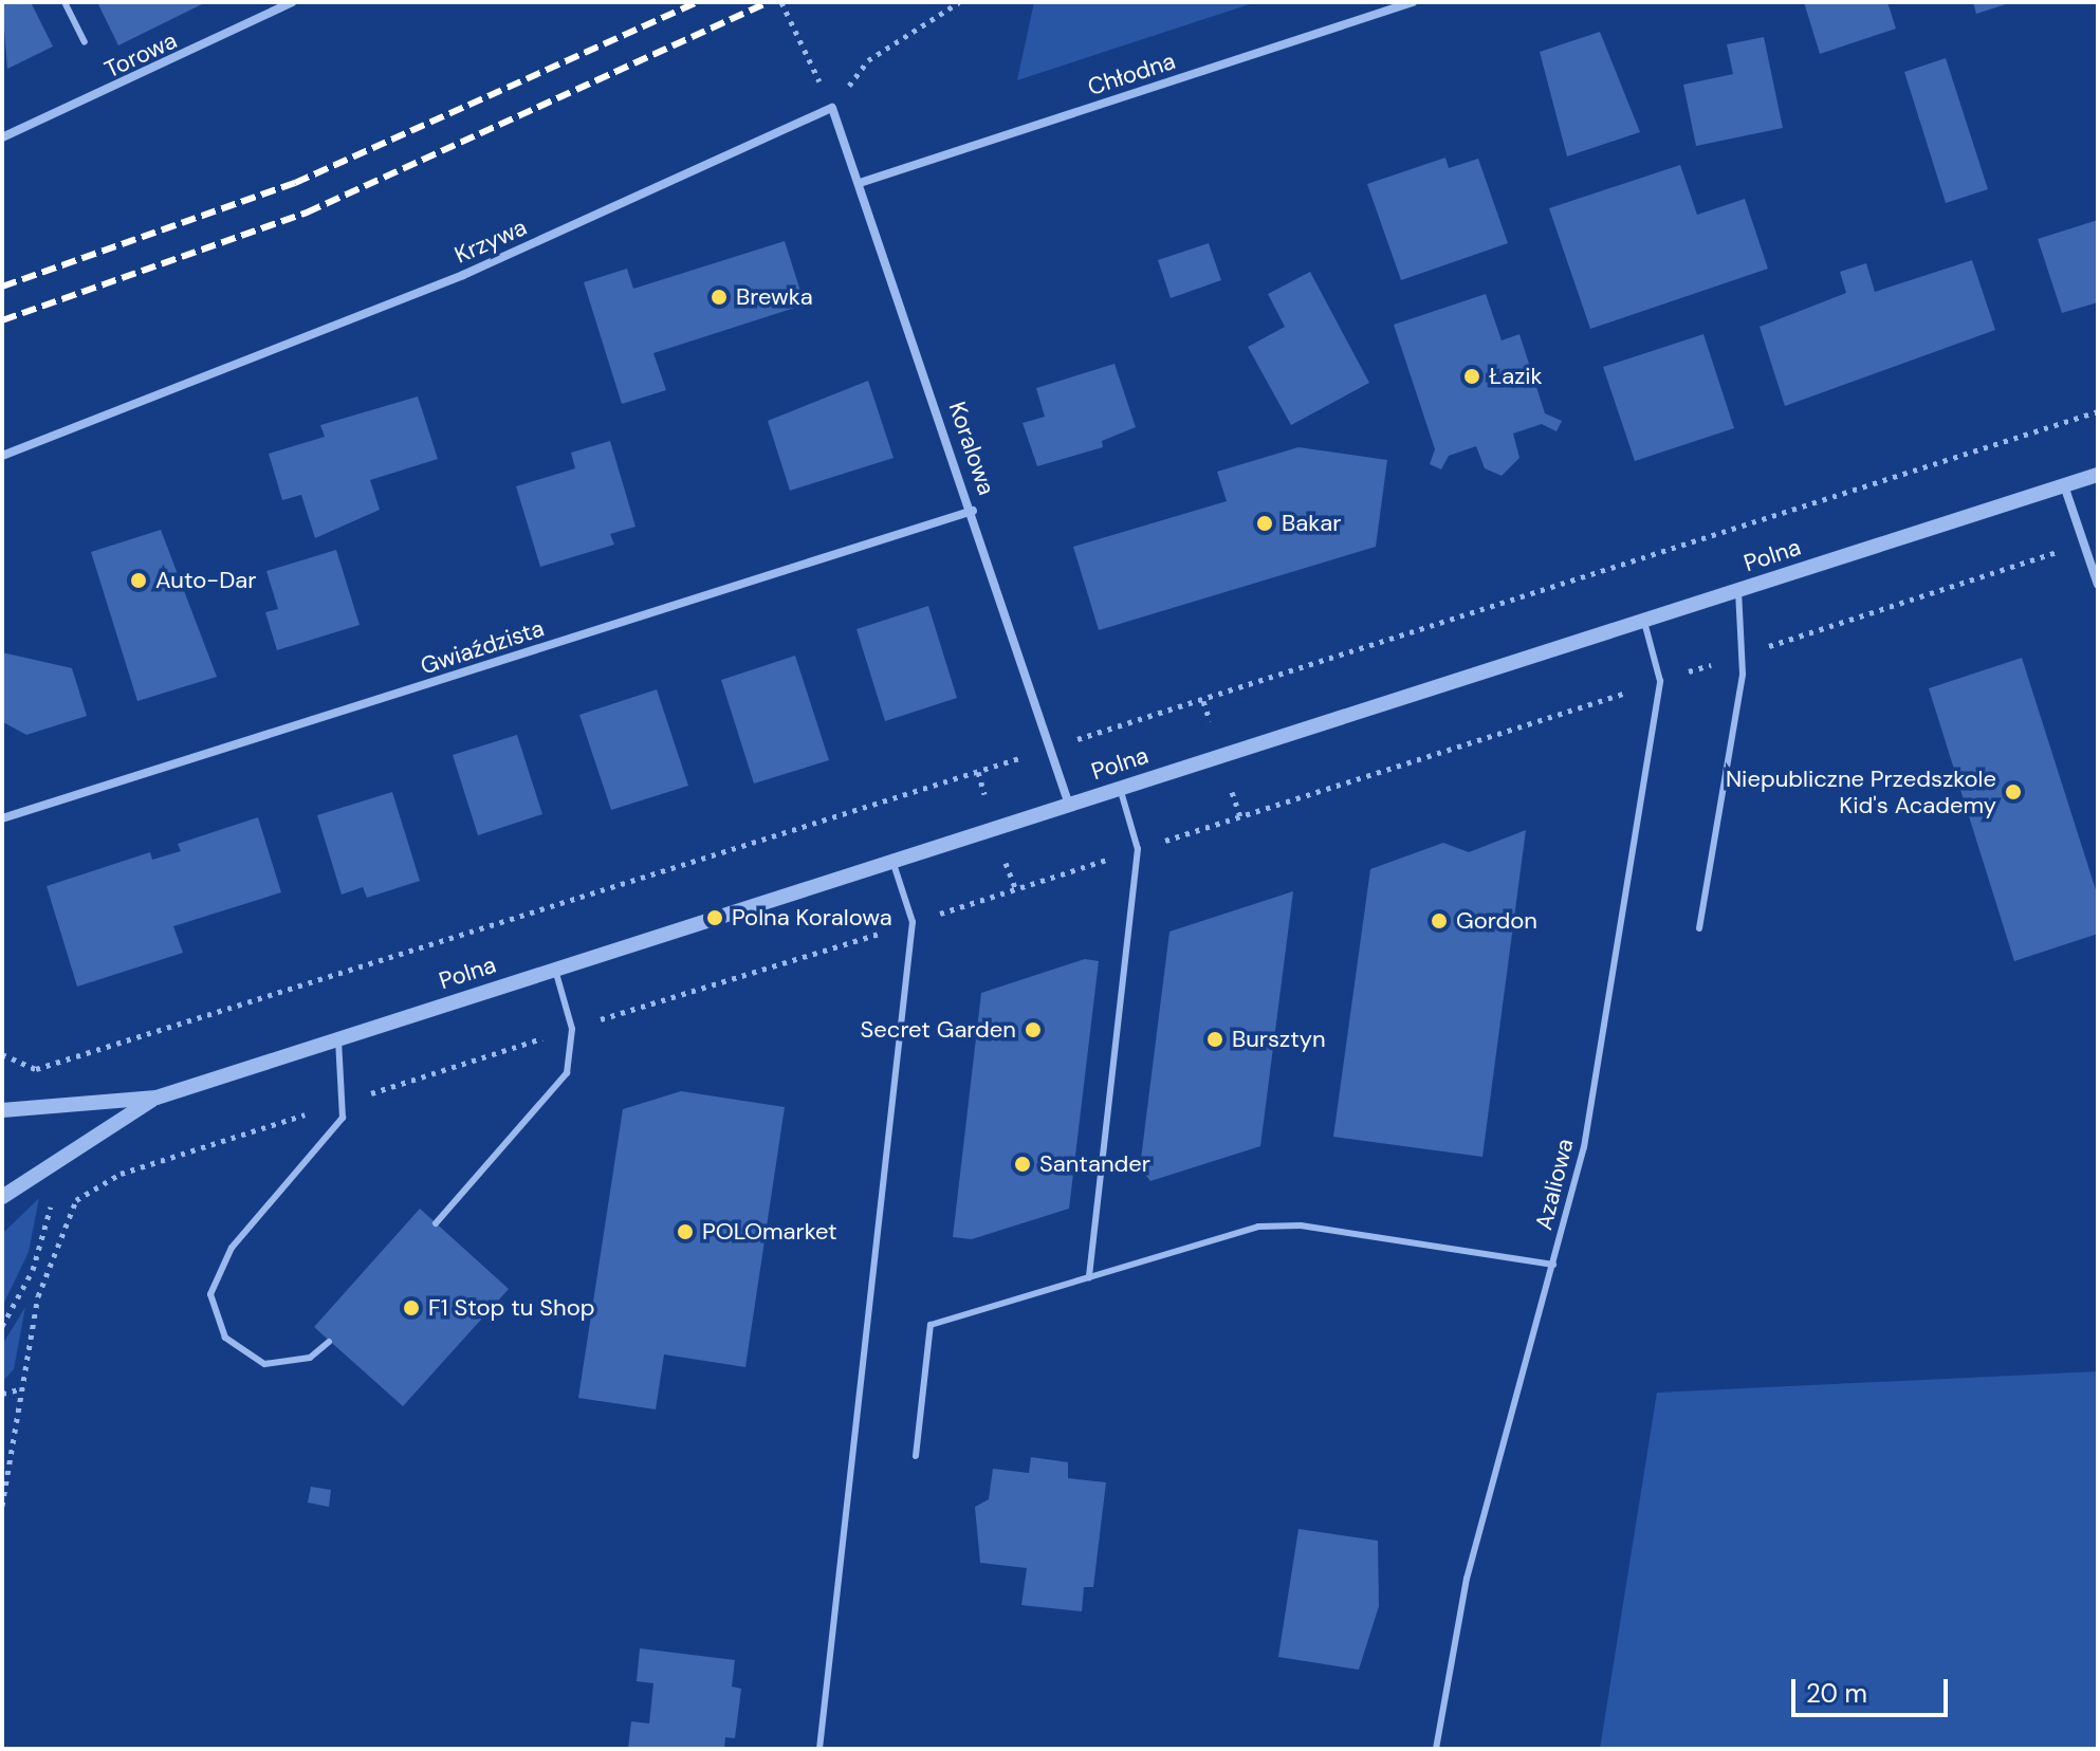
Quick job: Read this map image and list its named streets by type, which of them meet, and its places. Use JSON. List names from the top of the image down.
{
  "streets": {
    "street": [
      "Torowa",
      "Chłodna",
      "Krzywa",
      "Koralowa",
      "Polna",
      "Gwiaździsta"
    ],
    "lane": ["Azaliowa"]
  },
  "crossings": [
    ["Chłodna", "Koralowa"],
    ["Krzywa", "Koralowa"],
    ["Koralowa", "Polna"],
    ["Koralowa", "Gwiaździsta"],
    ["Polna", "Azaliowa"]
  ],
  "places": [
    "Brewka",
    "Łazik",
    "Bakar",
    "Auto-Dar",
    "Niepubliczne Przedszkole Kid's Academy",
    "Polna Koralowa",
    "Gordon",
    "Secret Garden",
    "Bursztyn",
    "Santander",
    "POLOmarket",
    "F1 Stop tu Shop"
  ],
  "scale_bar": "20 m"
}
